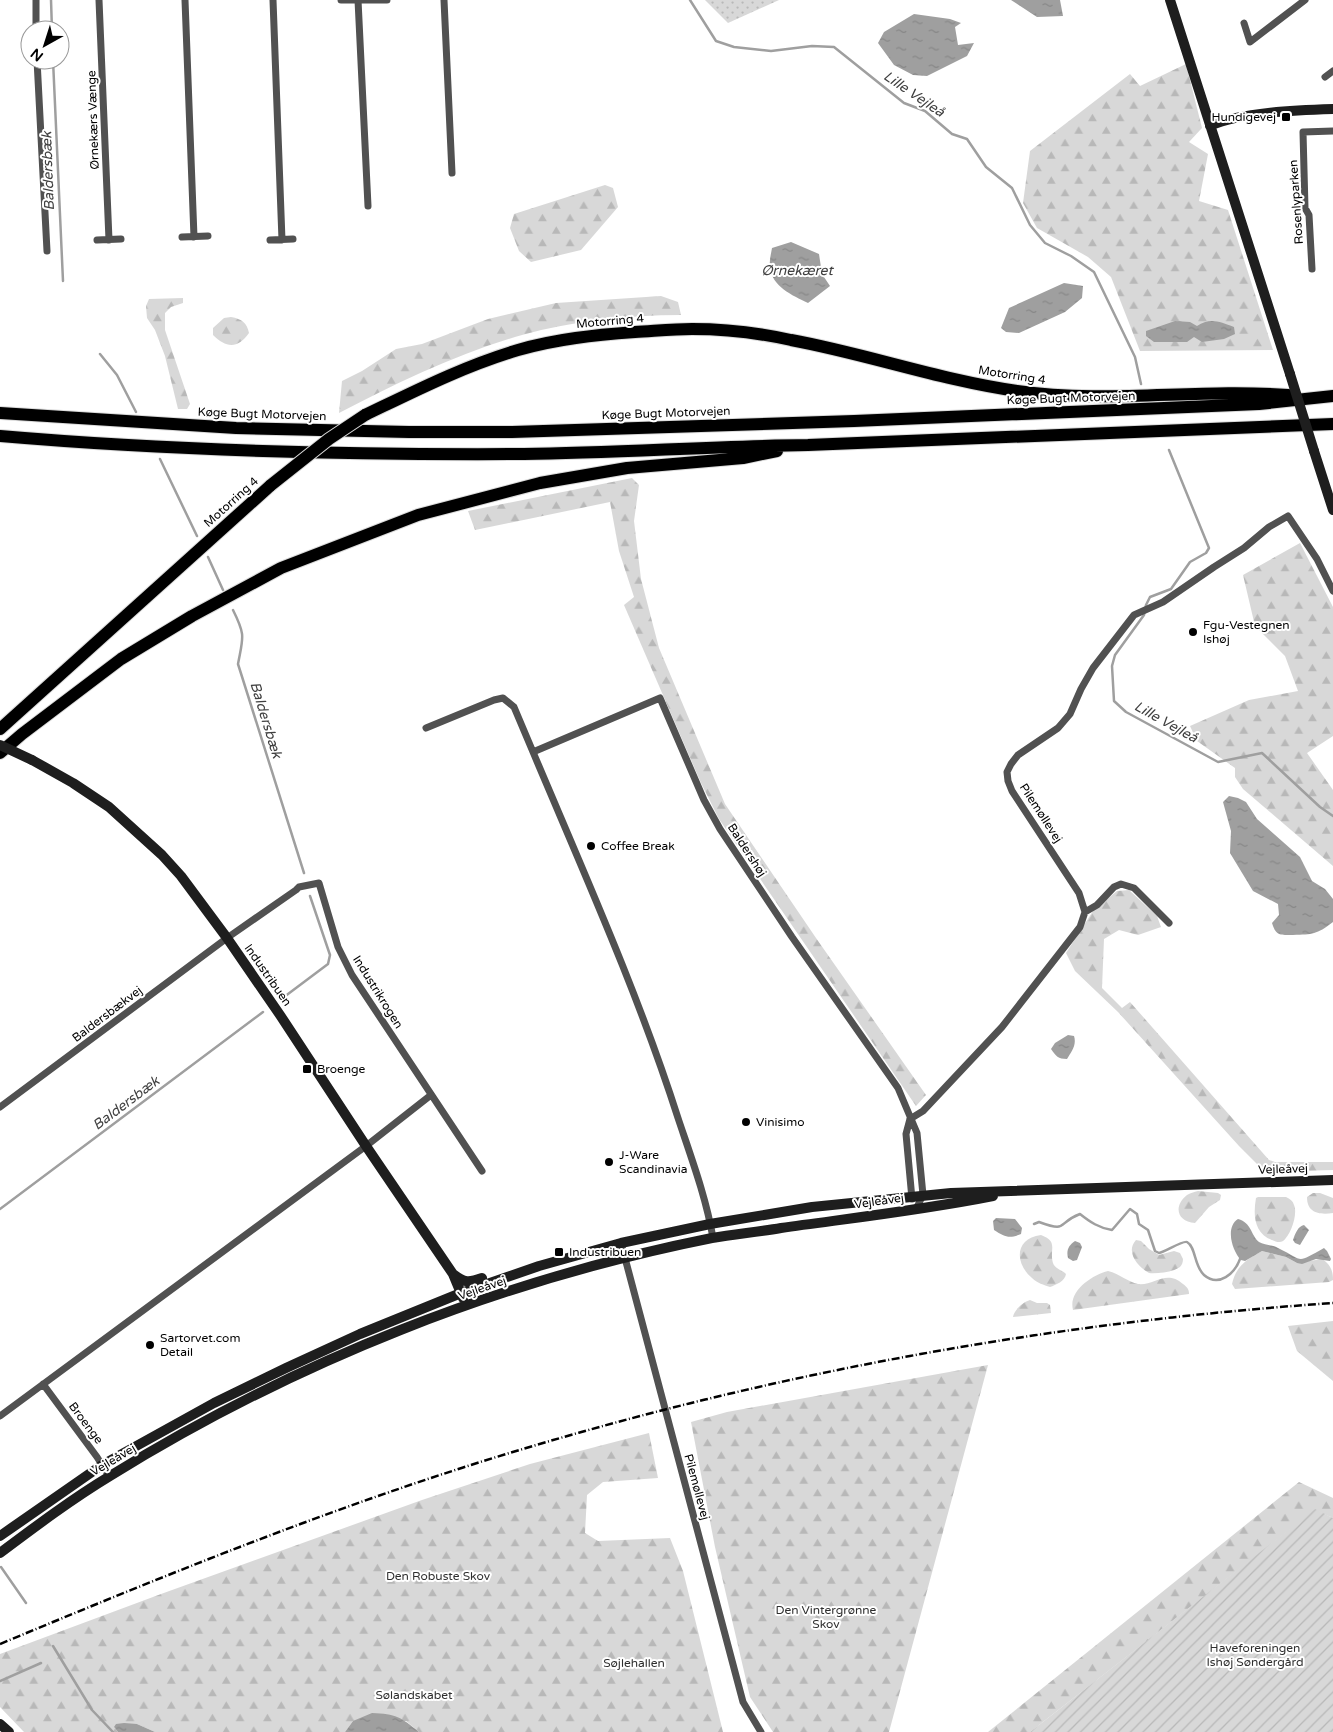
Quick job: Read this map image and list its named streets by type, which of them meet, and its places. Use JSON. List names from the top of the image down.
{
  "streets": {
    "highway": ["Motorring 4", "Køge Bugt Motorvejen"],
    "street": [
      "Ørnekærs Vænge",
      "Rosenlyparken",
      "Pilemøllevej",
      "Baldershøj",
      "Industribuen",
      "Industrikrogen",
      "Baldersbækvej",
      "Vejleåvej",
      "Broenge"
    ]
  },
  "crossings": [
    ["Motorring 4", "Køge Bugt Motorvejen"],
    ["Pilemøllevej", "Vejleåvej"],
    ["Baldershøj", "Vejleåvej"],
    ["Industribuen", "Industrikrogen"],
    ["Industribuen", "Baldersbækvej"],
    ["Industribuen", "Vejleåvej"],
    ["Industrikrogen", "Baldersbækvej"],
    ["Vejleåvej", "Broenge"]
  ],
  "water": ["Lille Vejleå", "Baldersbæk", "Ørnekæret"],
  "parks": [
    "Den Robuste Skov",
    "Den Vintergrønne Skov",
    "Haveforeningen Ishøj Søndergård",
    "Søjlehallen",
    "Sølandskabet"
  ],
  "places": {
    "transit": ["Hundigevej", "Broenge", "Industribuen"],
    "other": [
      "Fgu-Vestegnen Ishøj",
      "Coffee Break",
      "Vinisimo",
      "J-Ware Scandinavia",
      "Sartorvet.com Detail"
    ]
  },
  "north": "bottom left"
}
